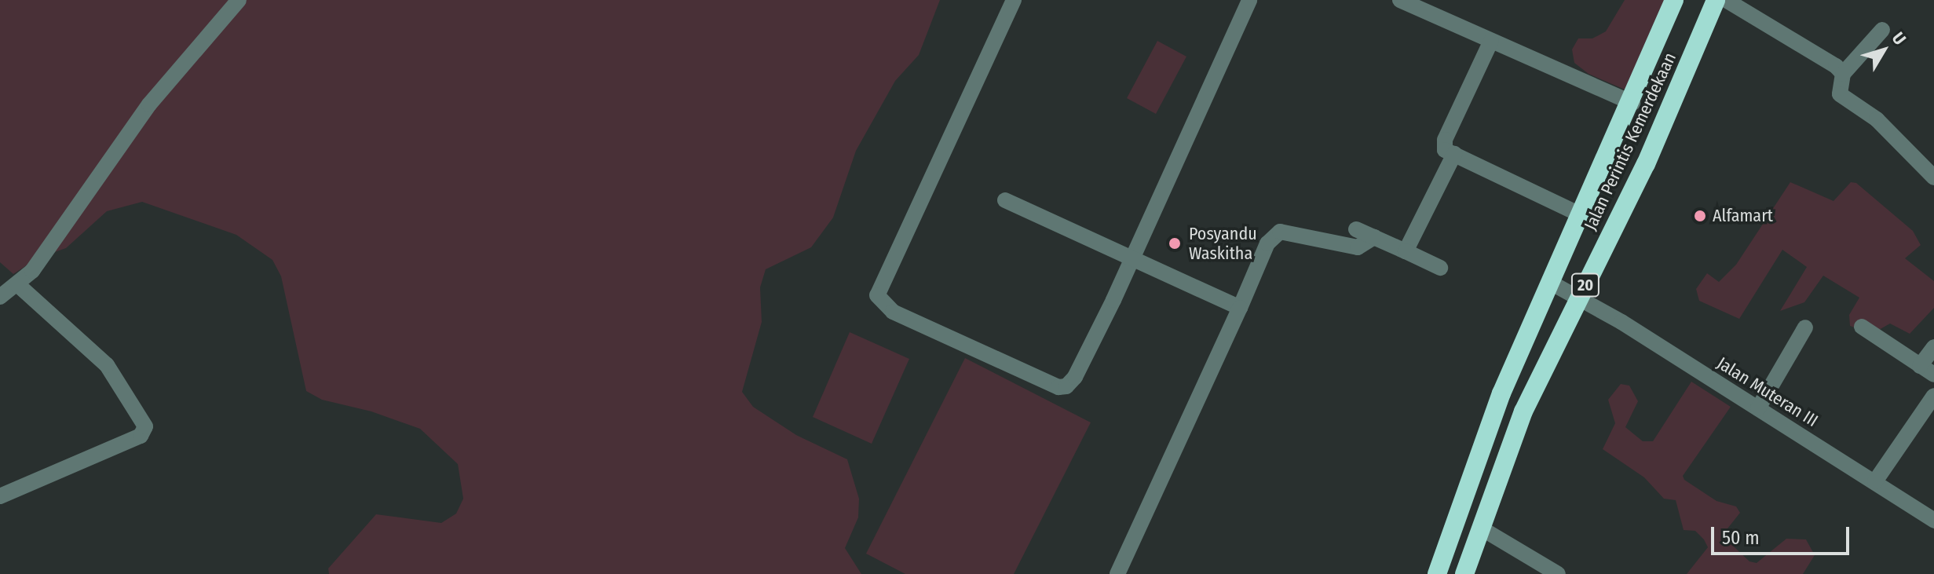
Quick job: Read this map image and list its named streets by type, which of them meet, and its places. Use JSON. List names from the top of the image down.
{
  "streets": {
    "highway": ["Jalan Perintis Kemerdekaan", "20"],
    "street": ["Jalan Muteran III"]
  },
  "crossings": [
    ["Jalan Perintis Kemerdekaan", "Jalan Muteran III"]
  ],
  "places": ["Alfamart", "Posyandu Waskitha"],
  "scale_bar": "50 m",
  "north": "top right"
}
